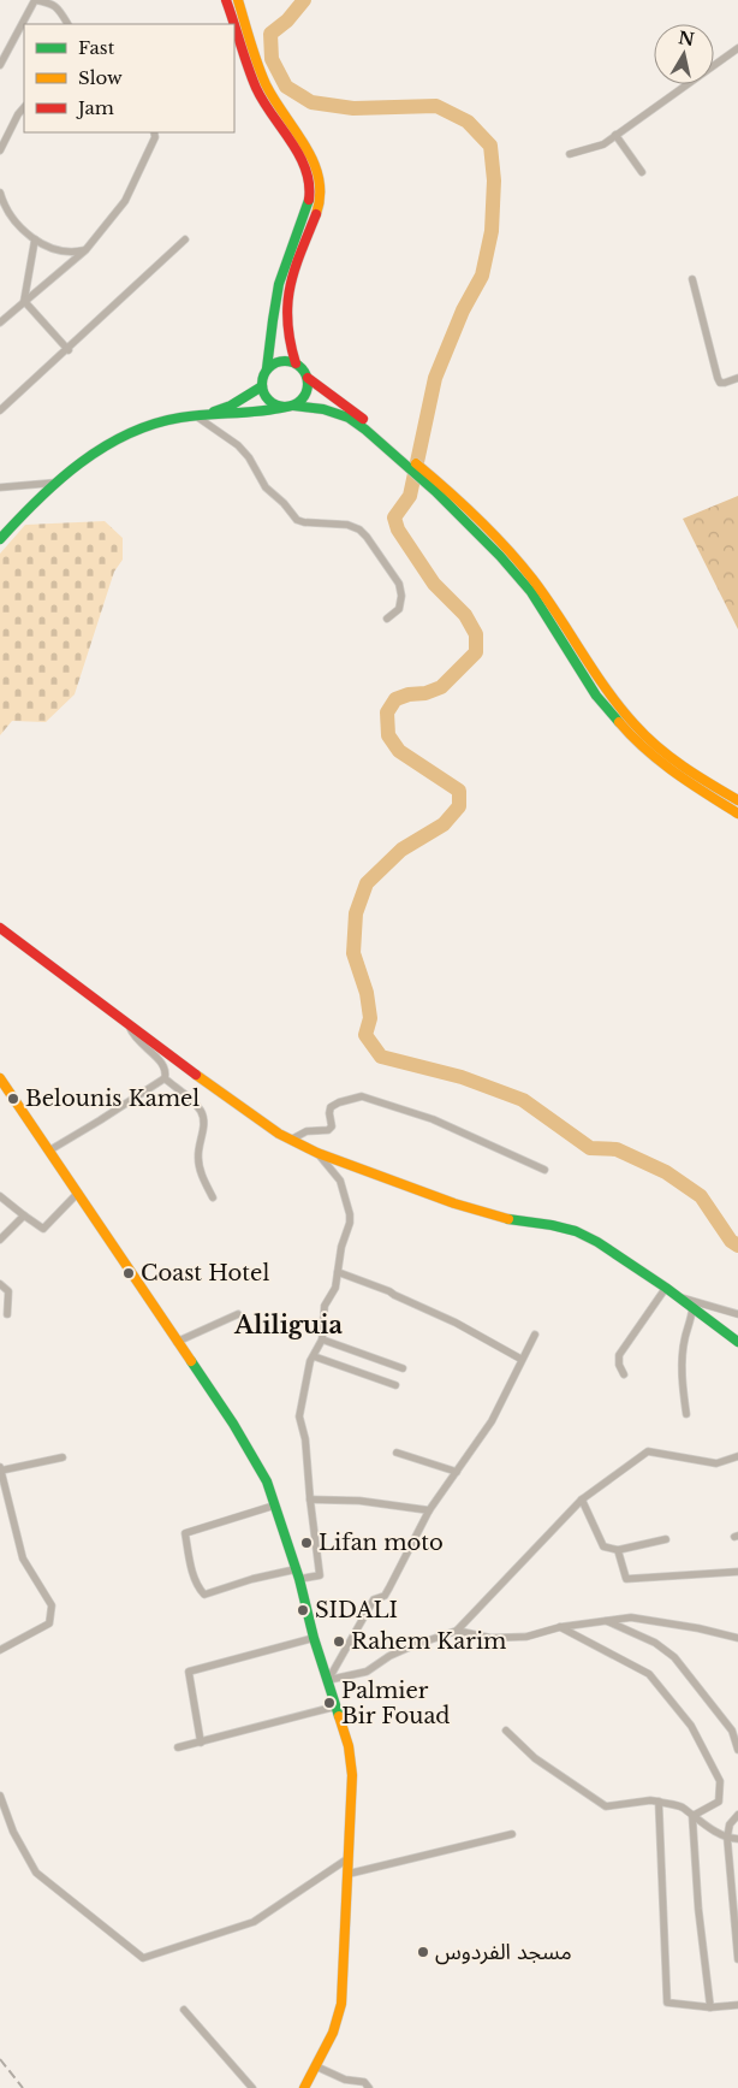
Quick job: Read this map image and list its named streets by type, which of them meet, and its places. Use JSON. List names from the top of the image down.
{
  "districts": ["Aliliguia"],
  "places": [
    "Belounis Kamel",
    "Coast Hotel",
    "Lifan moto",
    "SIDALI",
    "Rahem Karim",
    "Palmier Bir Fouad",
    "مسجد الفردوس"
  ],
  "legend": ["Fast", "Slow", "Jam"],
  "north": "top"
}
